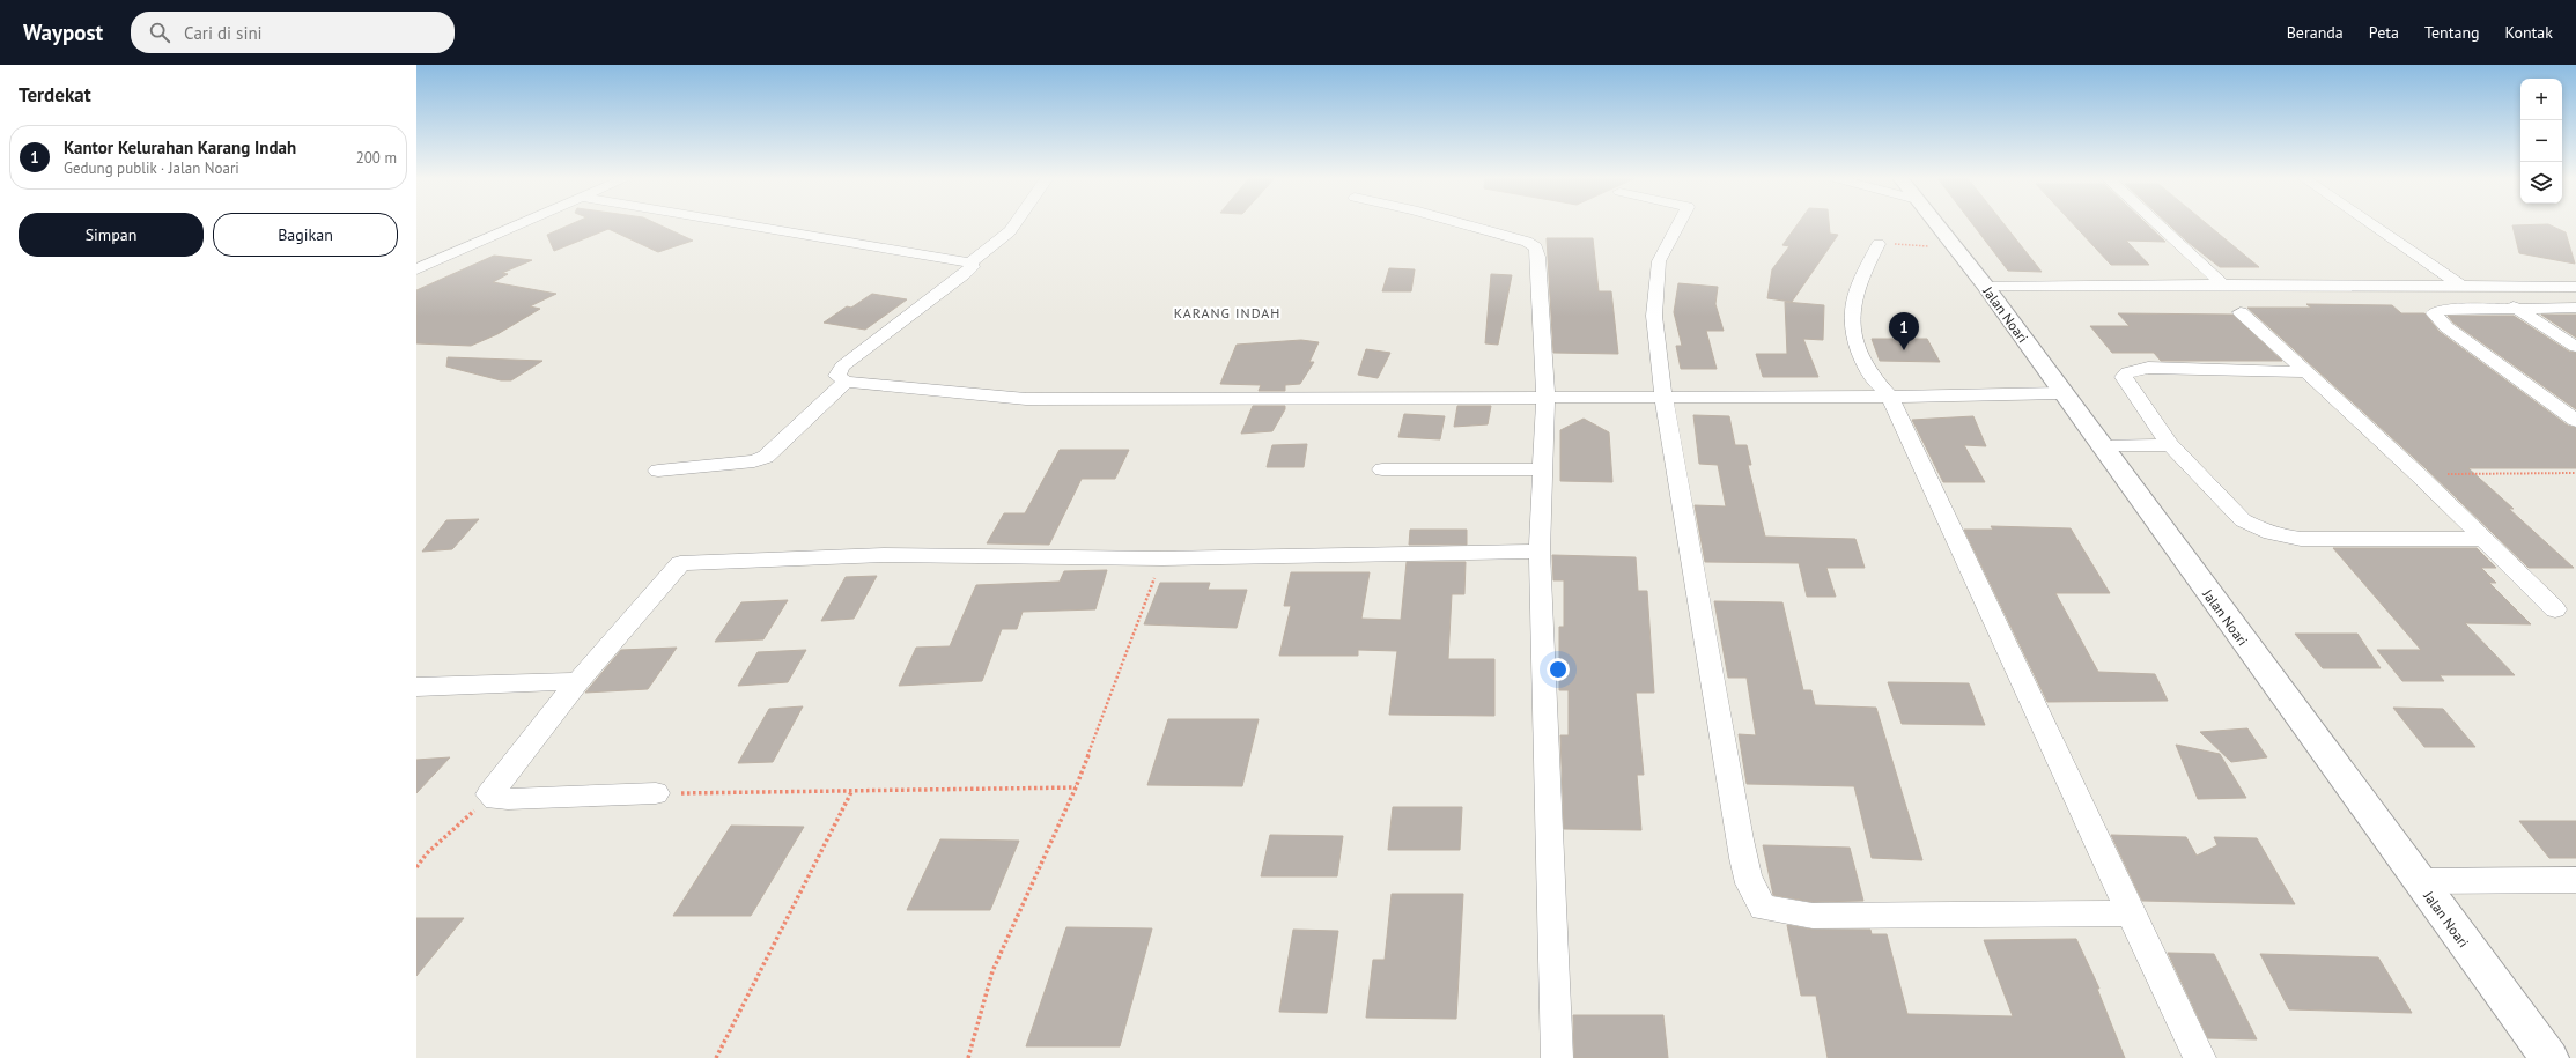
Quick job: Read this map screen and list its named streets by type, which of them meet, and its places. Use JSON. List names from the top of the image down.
{
  "streets": {
    "street": ["Jalan Noari"]
  },
  "districts": ["KARANG INDAH"],
  "page": {
    "header": "Waypost",
    "search": "Cari di sini",
    "nav": [
      "Beranda",
      "Peta",
      "Tentang",
      "Kontak"
    ],
    "heading": "Terdekat",
    "map_buttons": ["+", "−"],
    "list": [
      {
        "mark": "1",
        "name": "Kantor Kelurahan Karang Indah",
        "note": "Gedung publik · Jalan Noari",
        "value": "200 m"
      }
    ],
    "buttons": ["Simpan", "Bagikan"],
    "pins": "1"
  }
}
